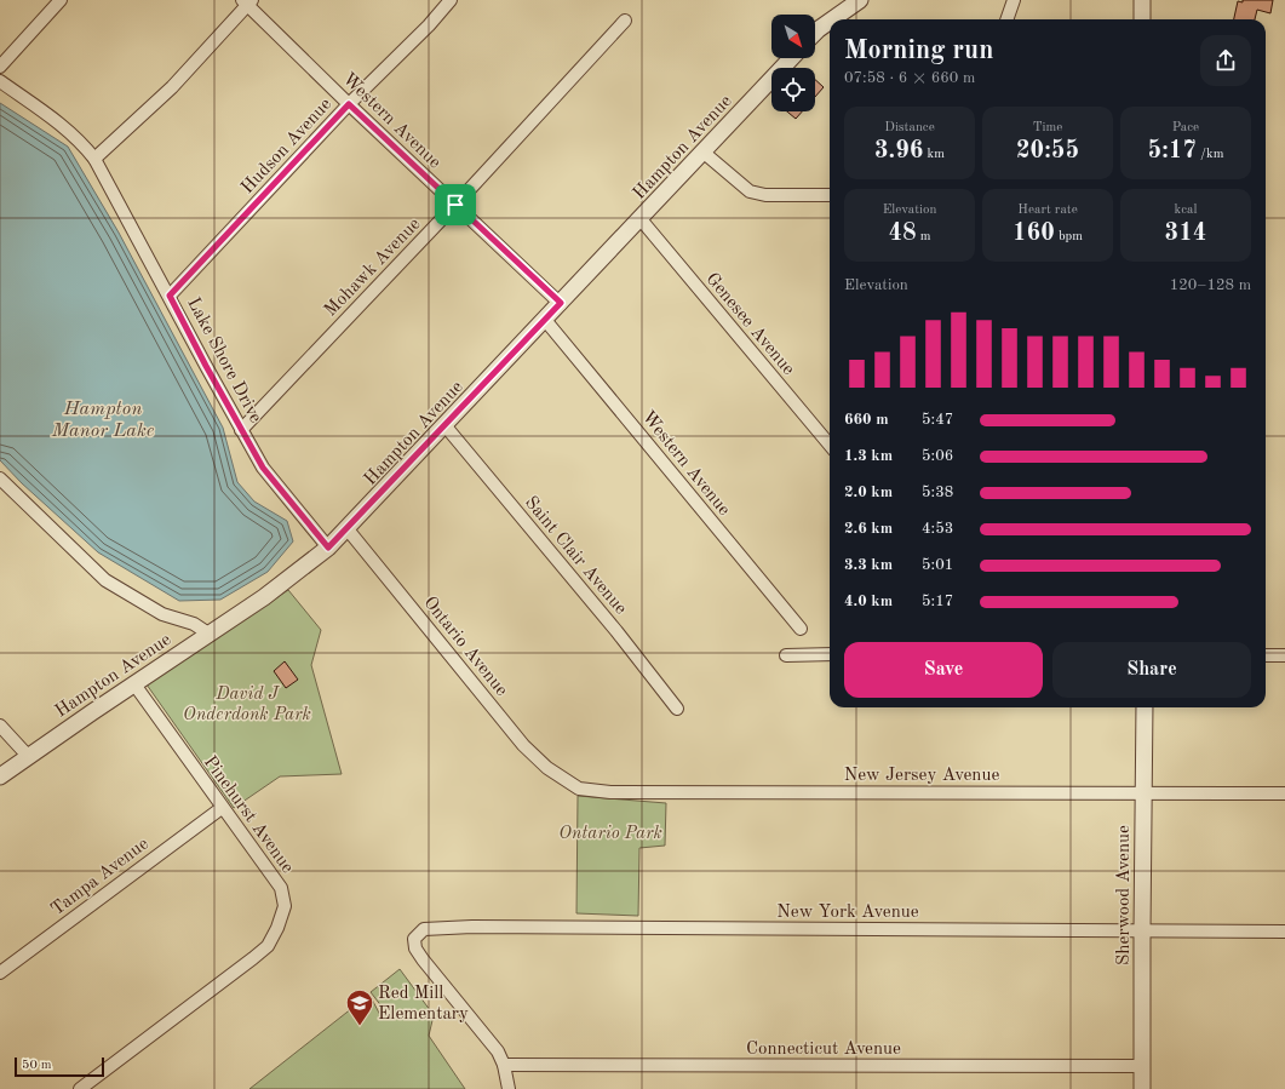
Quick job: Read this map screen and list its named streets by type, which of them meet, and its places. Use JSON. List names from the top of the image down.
{
  "streets": {
    "street": [
      "Western Avenue",
      "Hudson Avenue",
      "Hampton Avenue",
      "Mohawk Avenue",
      "Genesee Avenue",
      "Lake Shore Drive",
      "Saint Clair Avenue",
      "Ontario Avenue",
      "New Jersey Avenue",
      "Pinehurst Avenue",
      "Tampa Avenue",
      "Sherwood Avenue",
      "New York Avenue",
      "Connecticut Avenue"
    ]
  },
  "crossings": [
    ["Western Avenue", "Hudson Avenue"],
    ["Western Avenue", "Hampton Avenue"],
    ["Western Avenue", "Mohawk Avenue"],
    ["Hudson Avenue", "Lake Shore Drive"],
    ["Hampton Avenue", "Genesee Avenue"],
    ["Hampton Avenue", "Lake Shore Drive"],
    ["Hampton Avenue", "Saint Clair Avenue"],
    ["Hampton Avenue", "Ontario Avenue"],
    ["Hampton Avenue", "Pinehurst Avenue"],
    ["Mohawk Avenue", "Lake Shore Drive"],
    ["Ontario Avenue", "New Jersey Avenue"],
    ["New Jersey Avenue", "Sherwood Avenue"],
    ["Pinehurst Avenue", "Tampa Avenue"],
    ["Sherwood Avenue", "New York Avenue"],
    ["Sherwood Avenue", "Connecticut Avenue"],
    ["New York Avenue", "Connecticut Avenue"]
  ],
  "water": ["Hampton Manor Lake"],
  "parks": ["David J Onderdonk Park", "Ontario Park"],
  "places": {
    "school or university": ["Red Mill Elementary"]
  },
  "scale_bar": "50 m",
  "north": "bottom right",
  "page": {
    "heading": ["Morning run", "07:58 · 6 × 660 m"],
    "stats": [
      ["Distance", "3.96 km"],
      ["Time", "20:55"],
      ["Pace", "5:17 /km"],
      ["Elevation", "48 m"],
      ["Heart rate", "160 bpm"],
      ["kcal", "314"]
    ],
    "chart": ["Elevation", "120–128 m"],
    "list": [
      {
        "name": "660 m",
        "note": "5:47"
      },
      {
        "name": "1.3 km",
        "note": "5:06"
      },
      {
        "name": "2.0 km",
        "note": "5:38"
      },
      {
        "name": "2.6 km",
        "note": "4:53"
      },
      {
        "name": "3.3 km",
        "note": "5:01"
      },
      {
        "name": "4.0 km",
        "note": "5:17"
      }
    ],
    "buttons": ["Save", "Share"],
    "scale": "50 m"
  }
}
